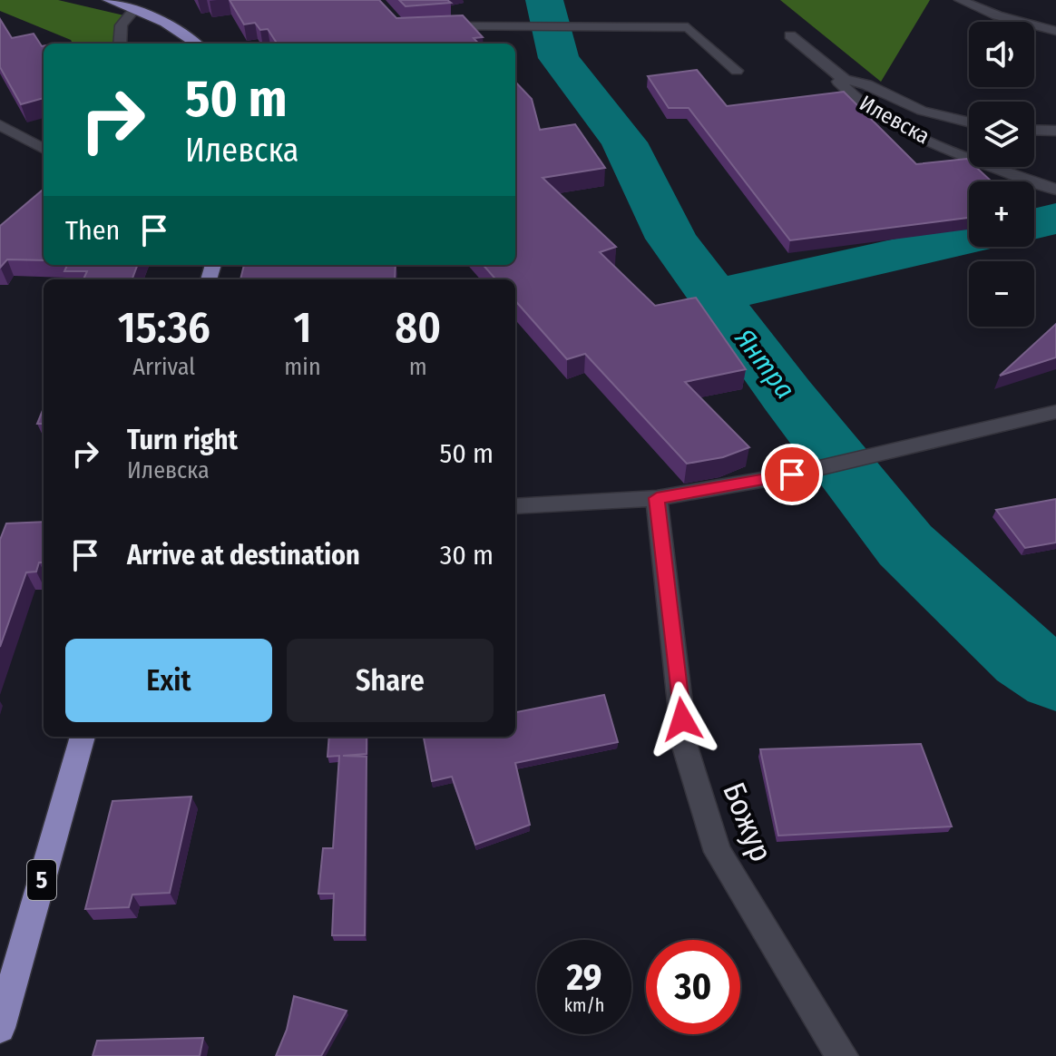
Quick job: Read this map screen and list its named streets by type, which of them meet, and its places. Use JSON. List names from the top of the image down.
{
  "streets": {
    "main road": ["5"],
    "street": ["Илевска", "Божур"]
  },
  "water": ["Янтра"],
  "page": {
    "map_buttons": ["+", "−"],
    "turn": ["50 m", "Илевска"],
    "then": "Then",
    "eta": [
      "15:36",
      "Arrival",
      "1",
      "min",
      "80",
      "m"
    ],
    "list": [
      {
        "name": "Turn right",
        "note": "Илевска",
        "value": "50 m"
      },
      {
        "name": "Arrive at destination",
        "value": "30 m"
      }
    ],
    "buttons": ["Exit", "Share"],
    "speed": "29 km/h",
    "limit": "30"
  }
}
